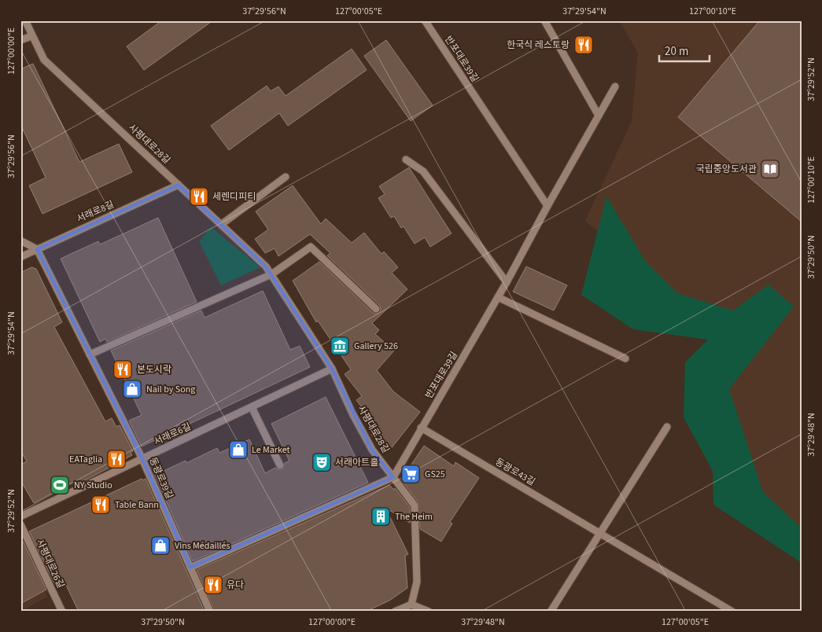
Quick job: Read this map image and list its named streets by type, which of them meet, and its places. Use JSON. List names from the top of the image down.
{
  "streets": {
    "street": [
      "반포대로39길",
      "사평대로28길",
      "서래로8길",
      "서래로6길",
      "동광로43길",
      "동광로39길",
      "사평대로26길"
    ]
  },
  "crossings": [
    ["반포대로39길", "사평대로28길"],
    ["반포대로39길", "동광로43길"],
    ["사평대로28길", "서래로8길"],
    ["사평대로28길", "서래로6길"],
    ["서래로8길", "동광로39길"],
    ["서래로6길", "동광로39길"]
  ],
  "places": {
    "restaurant": [
      "한국식 레스토랑",
      "세렌디피티",
      "본도시락",
      "EATaglia",
      "Table Bann",
      "유다"
    ],
    "library": ["국립중앙도서관"],
    "museum": ["Gallery 526"],
    "shop": ["Nail by Song", "Le Market", "Vins Médaillés"],
    "theatre": ["서래아트홀"],
    "supermarket": ["GS25"],
    "sports": ["NY Studio"],
    "building": ["The Heim"]
  },
  "scale_bar": "20 m",
  "coordinates": [
    "37°29'56\"N",
    "127°00'05\"E",
    "37°29'54\"N",
    "127°00'10\"E",
    "127°00'00\"E",
    "37°29'52\"N",
    "37°29'50\"N",
    "37°29'48\"N"
  ]
}
